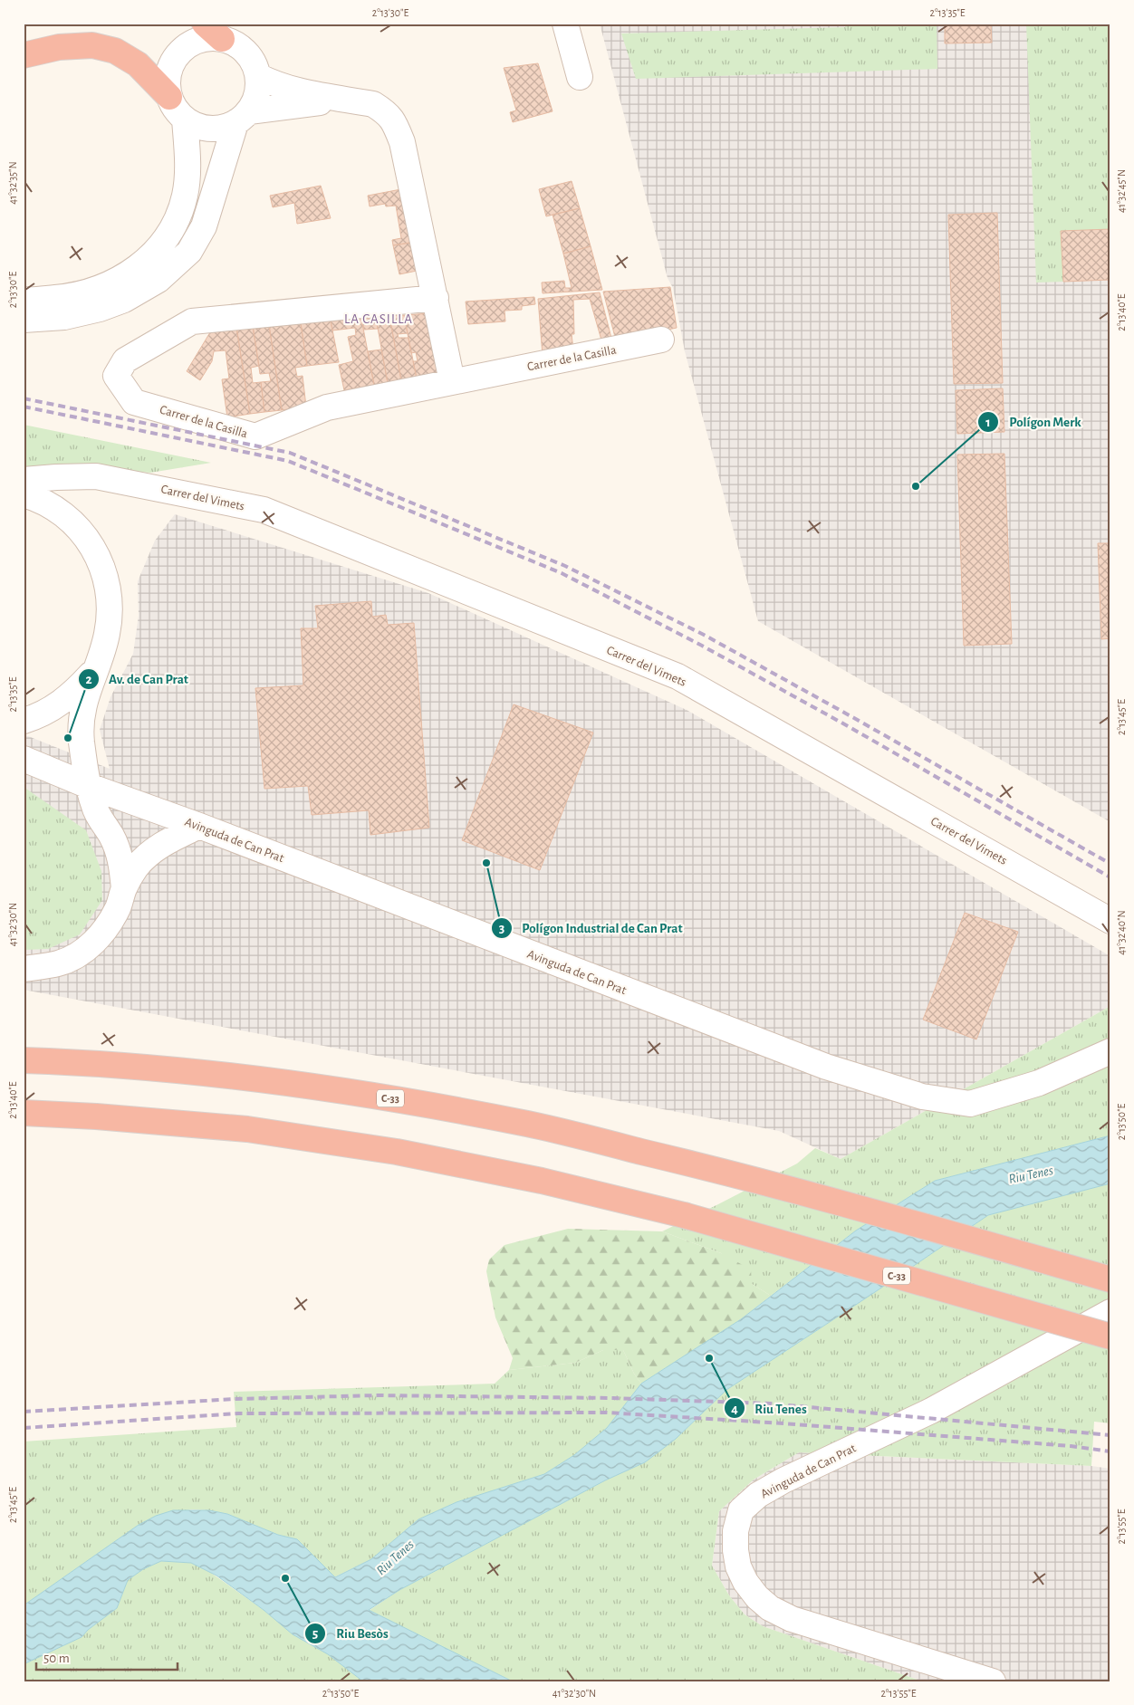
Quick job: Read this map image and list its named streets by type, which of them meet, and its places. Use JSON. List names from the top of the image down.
{
  "streets": {
    "highway": ["C-33"],
    "street": ["Carrer de la Casilla", "Carrer del Vimets", "Avinguda de Can Prat"]
  },
  "districts": ["LA CASILLA"],
  "water": ["Riu Tenes"],
  "places": [
    "Polígon Merk",
    "Av. de Can Prat",
    "Polígon Industrial de Can Prat",
    "Riu Tenes",
    "Riu Besòs"
  ],
  "scale_bar": "50 m",
  "coordinates": [
    "2°13'30\"E",
    "2°13'35\"E",
    "41°32'35\"N",
    "41°32'45\"N",
    "2°13'40\"E",
    "2°13'45\"E",
    "41°32'30\"N",
    "41°32'40\"N",
    "2°13'50\"E",
    "2°13'55\"E"
  ]
}
